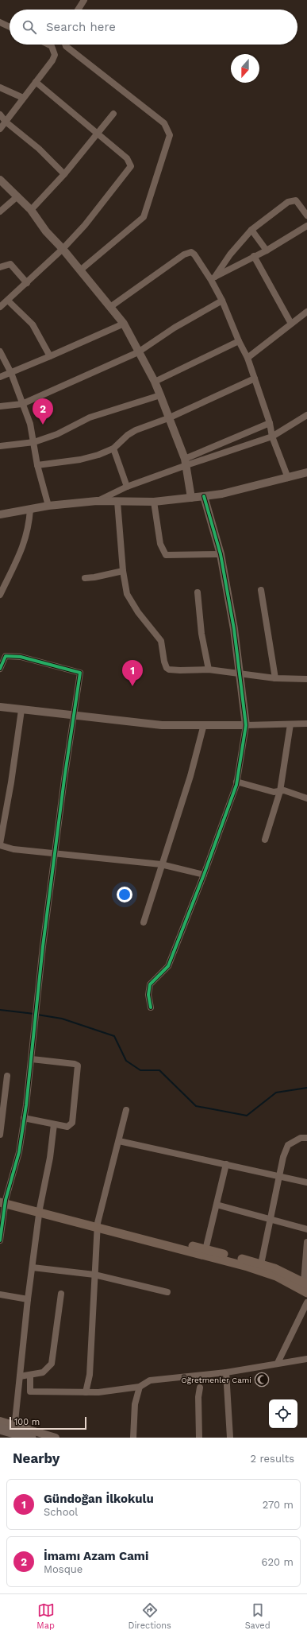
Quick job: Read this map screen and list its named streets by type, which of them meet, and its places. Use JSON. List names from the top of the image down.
{
  "places": {
    "mosque": ["Öğretmenler Cami"]
  },
  "scale_bar": "100 m",
  "north": "bottom",
  "page": {
    "search": "Search here",
    "pins": ["2", "1"],
    "scale": "100 m",
    "heading": ["Nearby", "2 results"],
    "list": [
      {
        "mark": "1",
        "name": "Gündoğan İlkokulu",
        "note": "School",
        "value": "270 m"
      },
      {
        "mark": "2",
        "name": "İmamı Azam Cami",
        "note": "Mosque",
        "value": "620 m"
      }
    ],
    "nav": ["Map", "Directions", "Saved"]
  }
}
